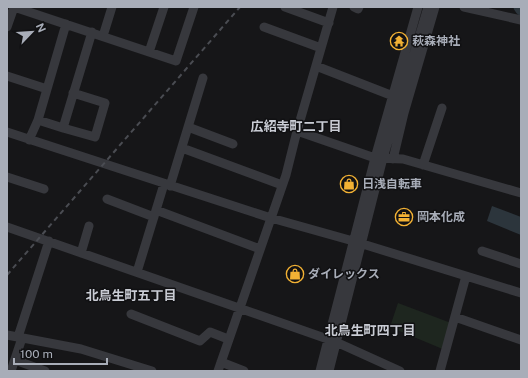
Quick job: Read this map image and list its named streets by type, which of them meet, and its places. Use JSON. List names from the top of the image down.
{
  "districts": ["広紹寺町二丁目", "北鳥生町五丁目", "北鳥生町四丁目"],
  "places": {
    "temple": ["萩森神社"],
    "shop": ["日浅自転車", "ダイレックス"],
    "office": ["岡本化成"]
  },
  "scale_bar": "100 m",
  "north": "top right"
}
